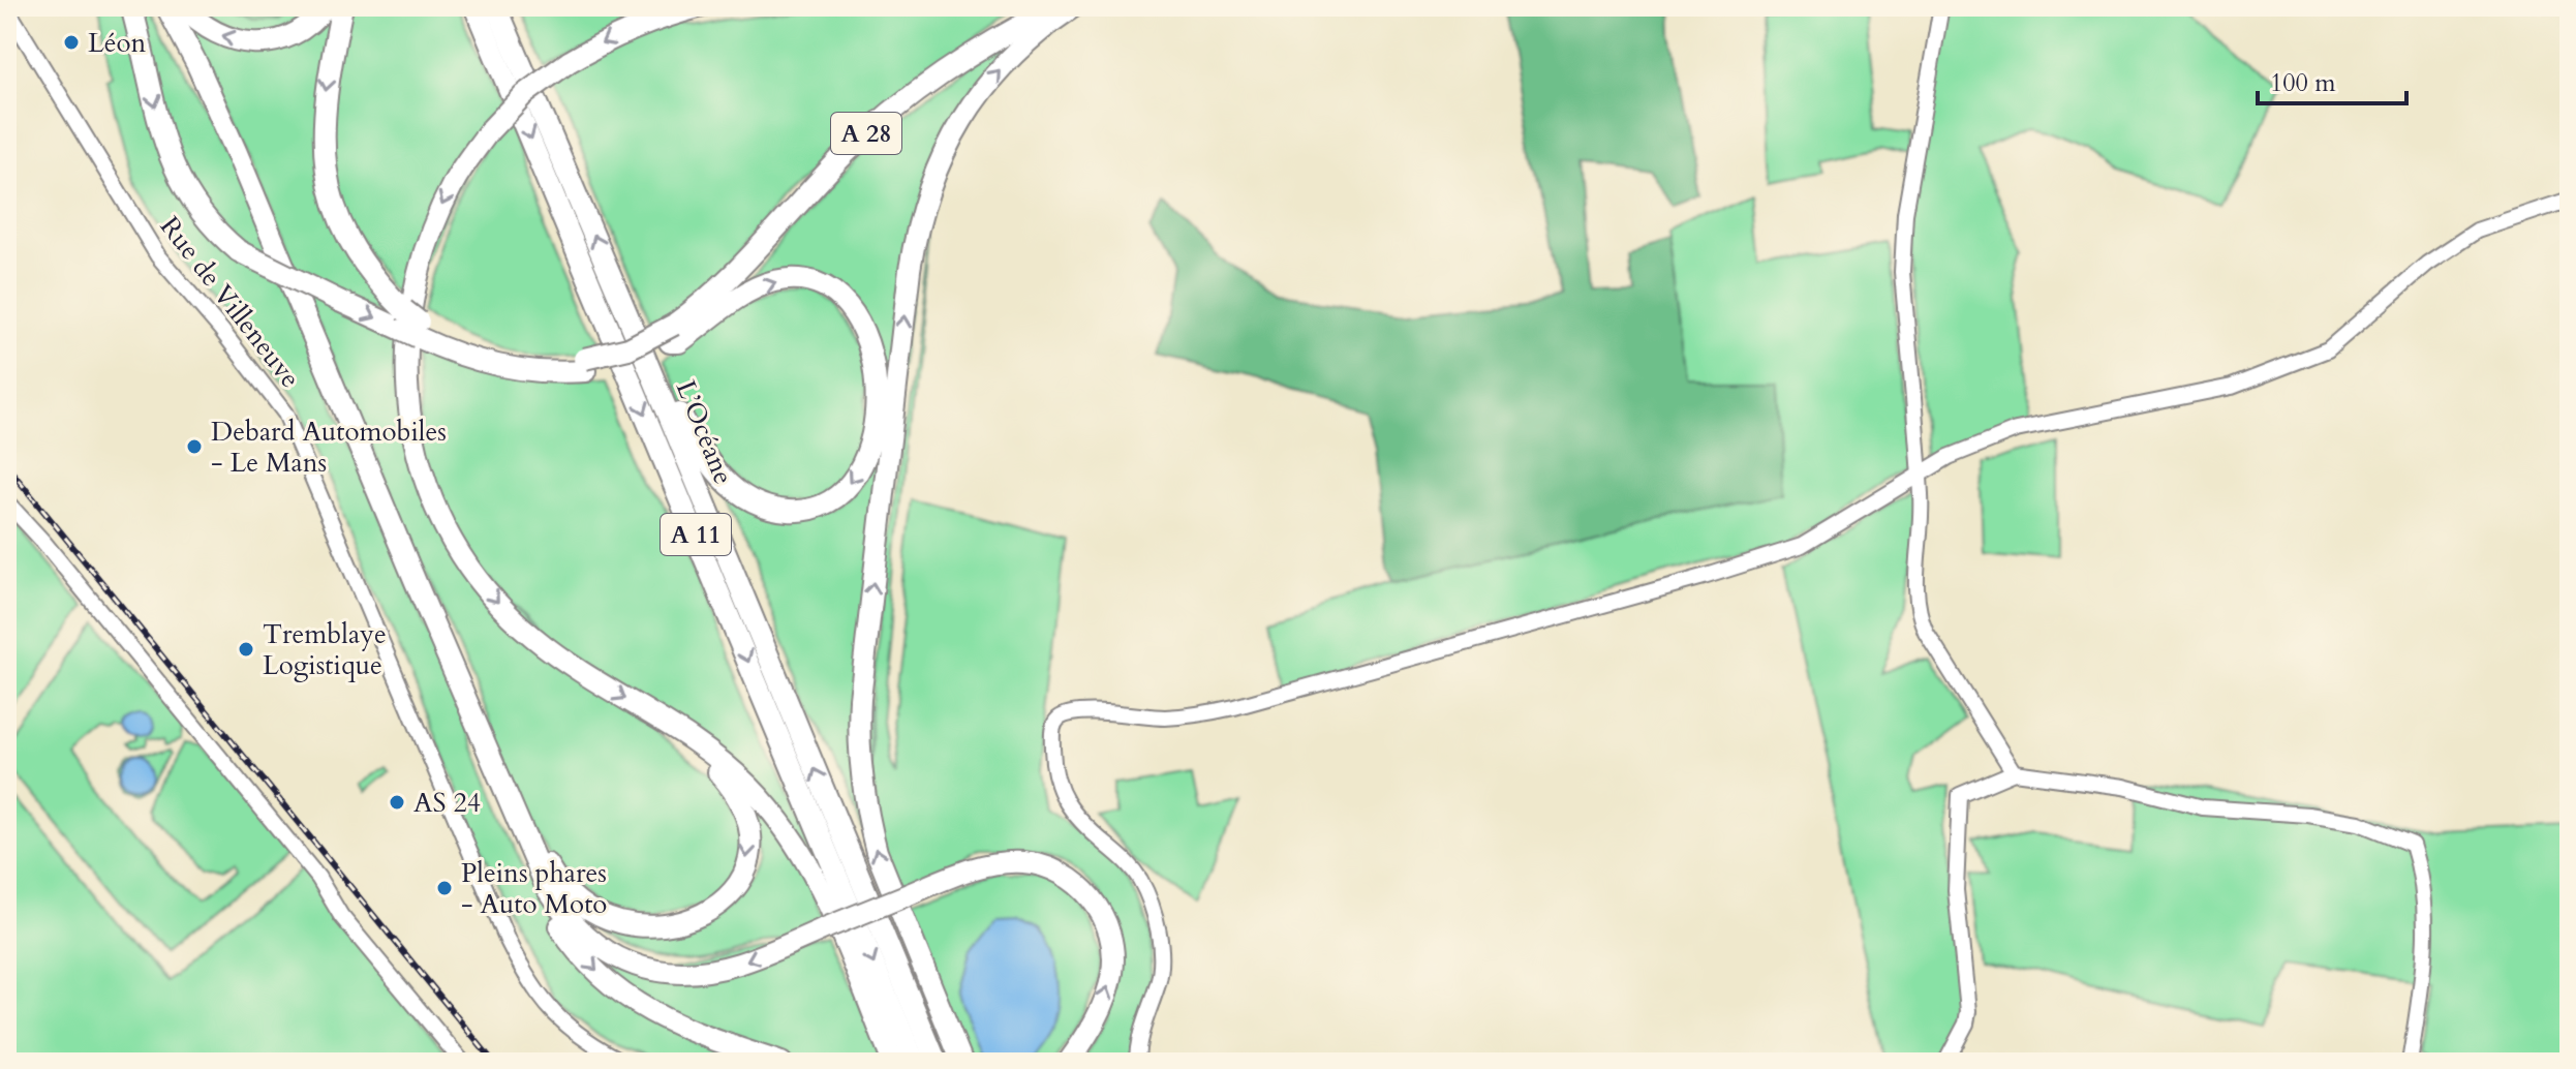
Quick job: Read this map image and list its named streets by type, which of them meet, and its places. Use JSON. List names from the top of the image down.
{
  "streets": {
    "highway": ["A 28", "L’Océane", "A 11"],
    "street": ["Rue de Villeneuve"]
  },
  "places": [
    "Léon",
    "Debard Automobiles - Le Mans",
    "Tremblaye Logistique",
    "AS 24",
    "Pleins phares - Auto Moto"
  ],
  "scale_bar": "100 m"
}
